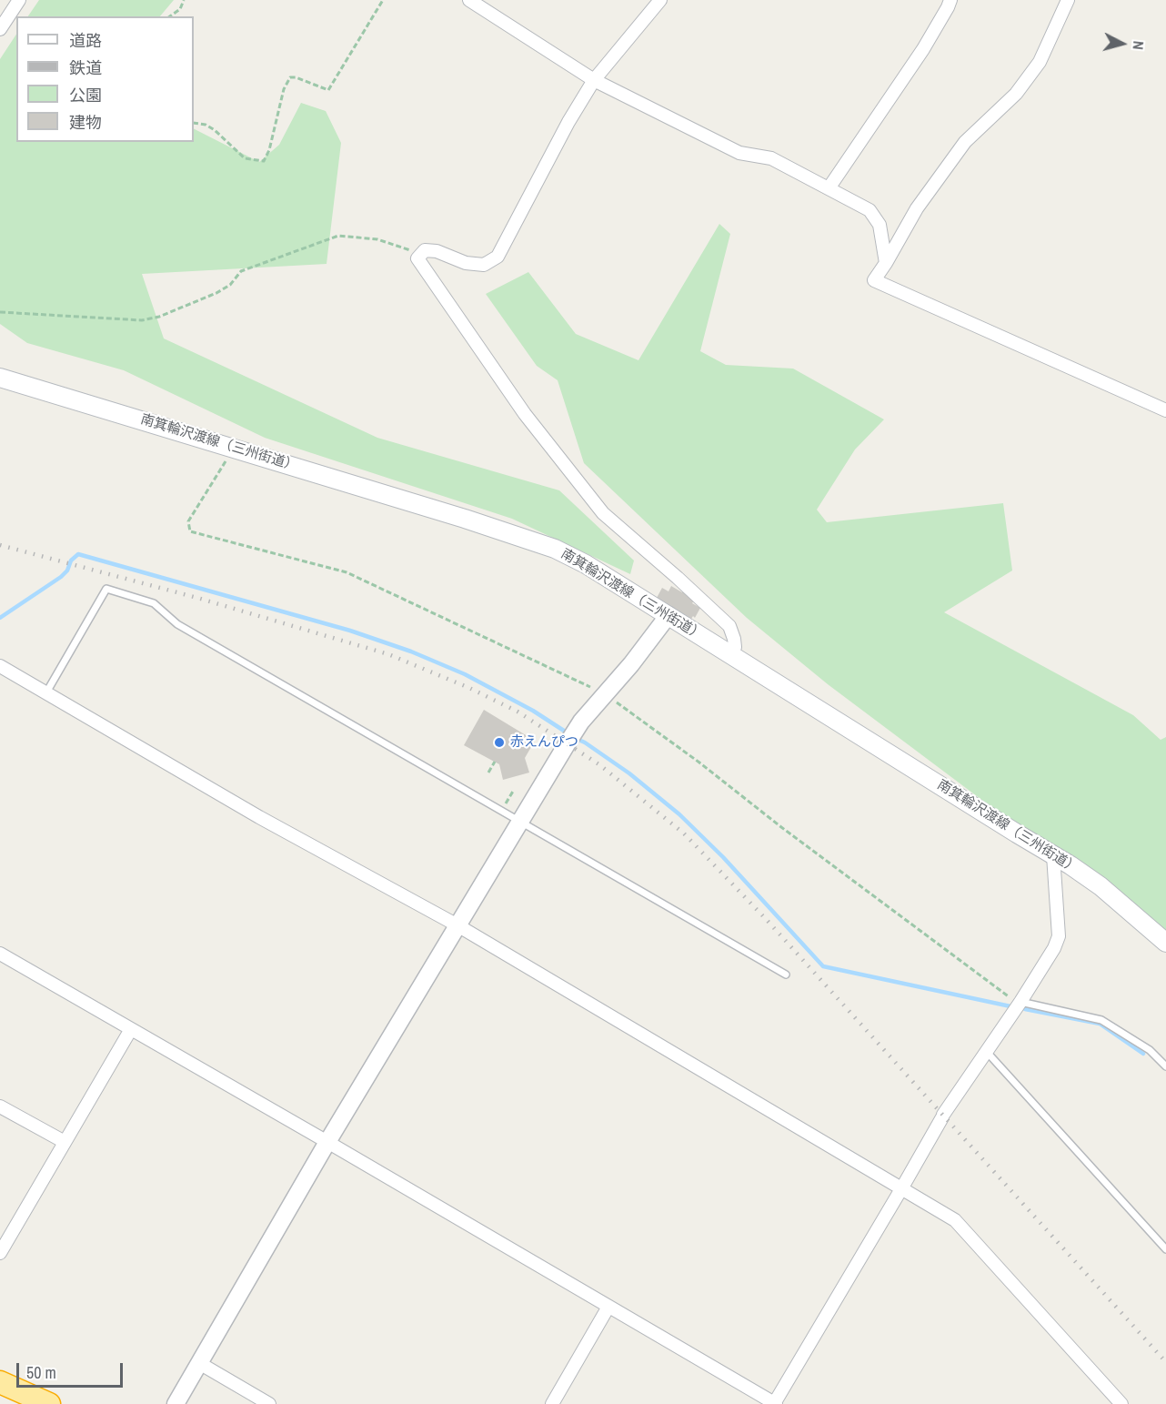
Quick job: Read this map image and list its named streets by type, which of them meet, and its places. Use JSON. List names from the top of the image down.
{
  "streets": {
    "main road": ["南箕輪沢渡線（三州街道）"]
  },
  "places": ["赤えんぴつ"],
  "legend": [
    "道路",
    "鉄道",
    "公園",
    "建物"
  ],
  "scale_bar": "50 m",
  "north": "right"
}
